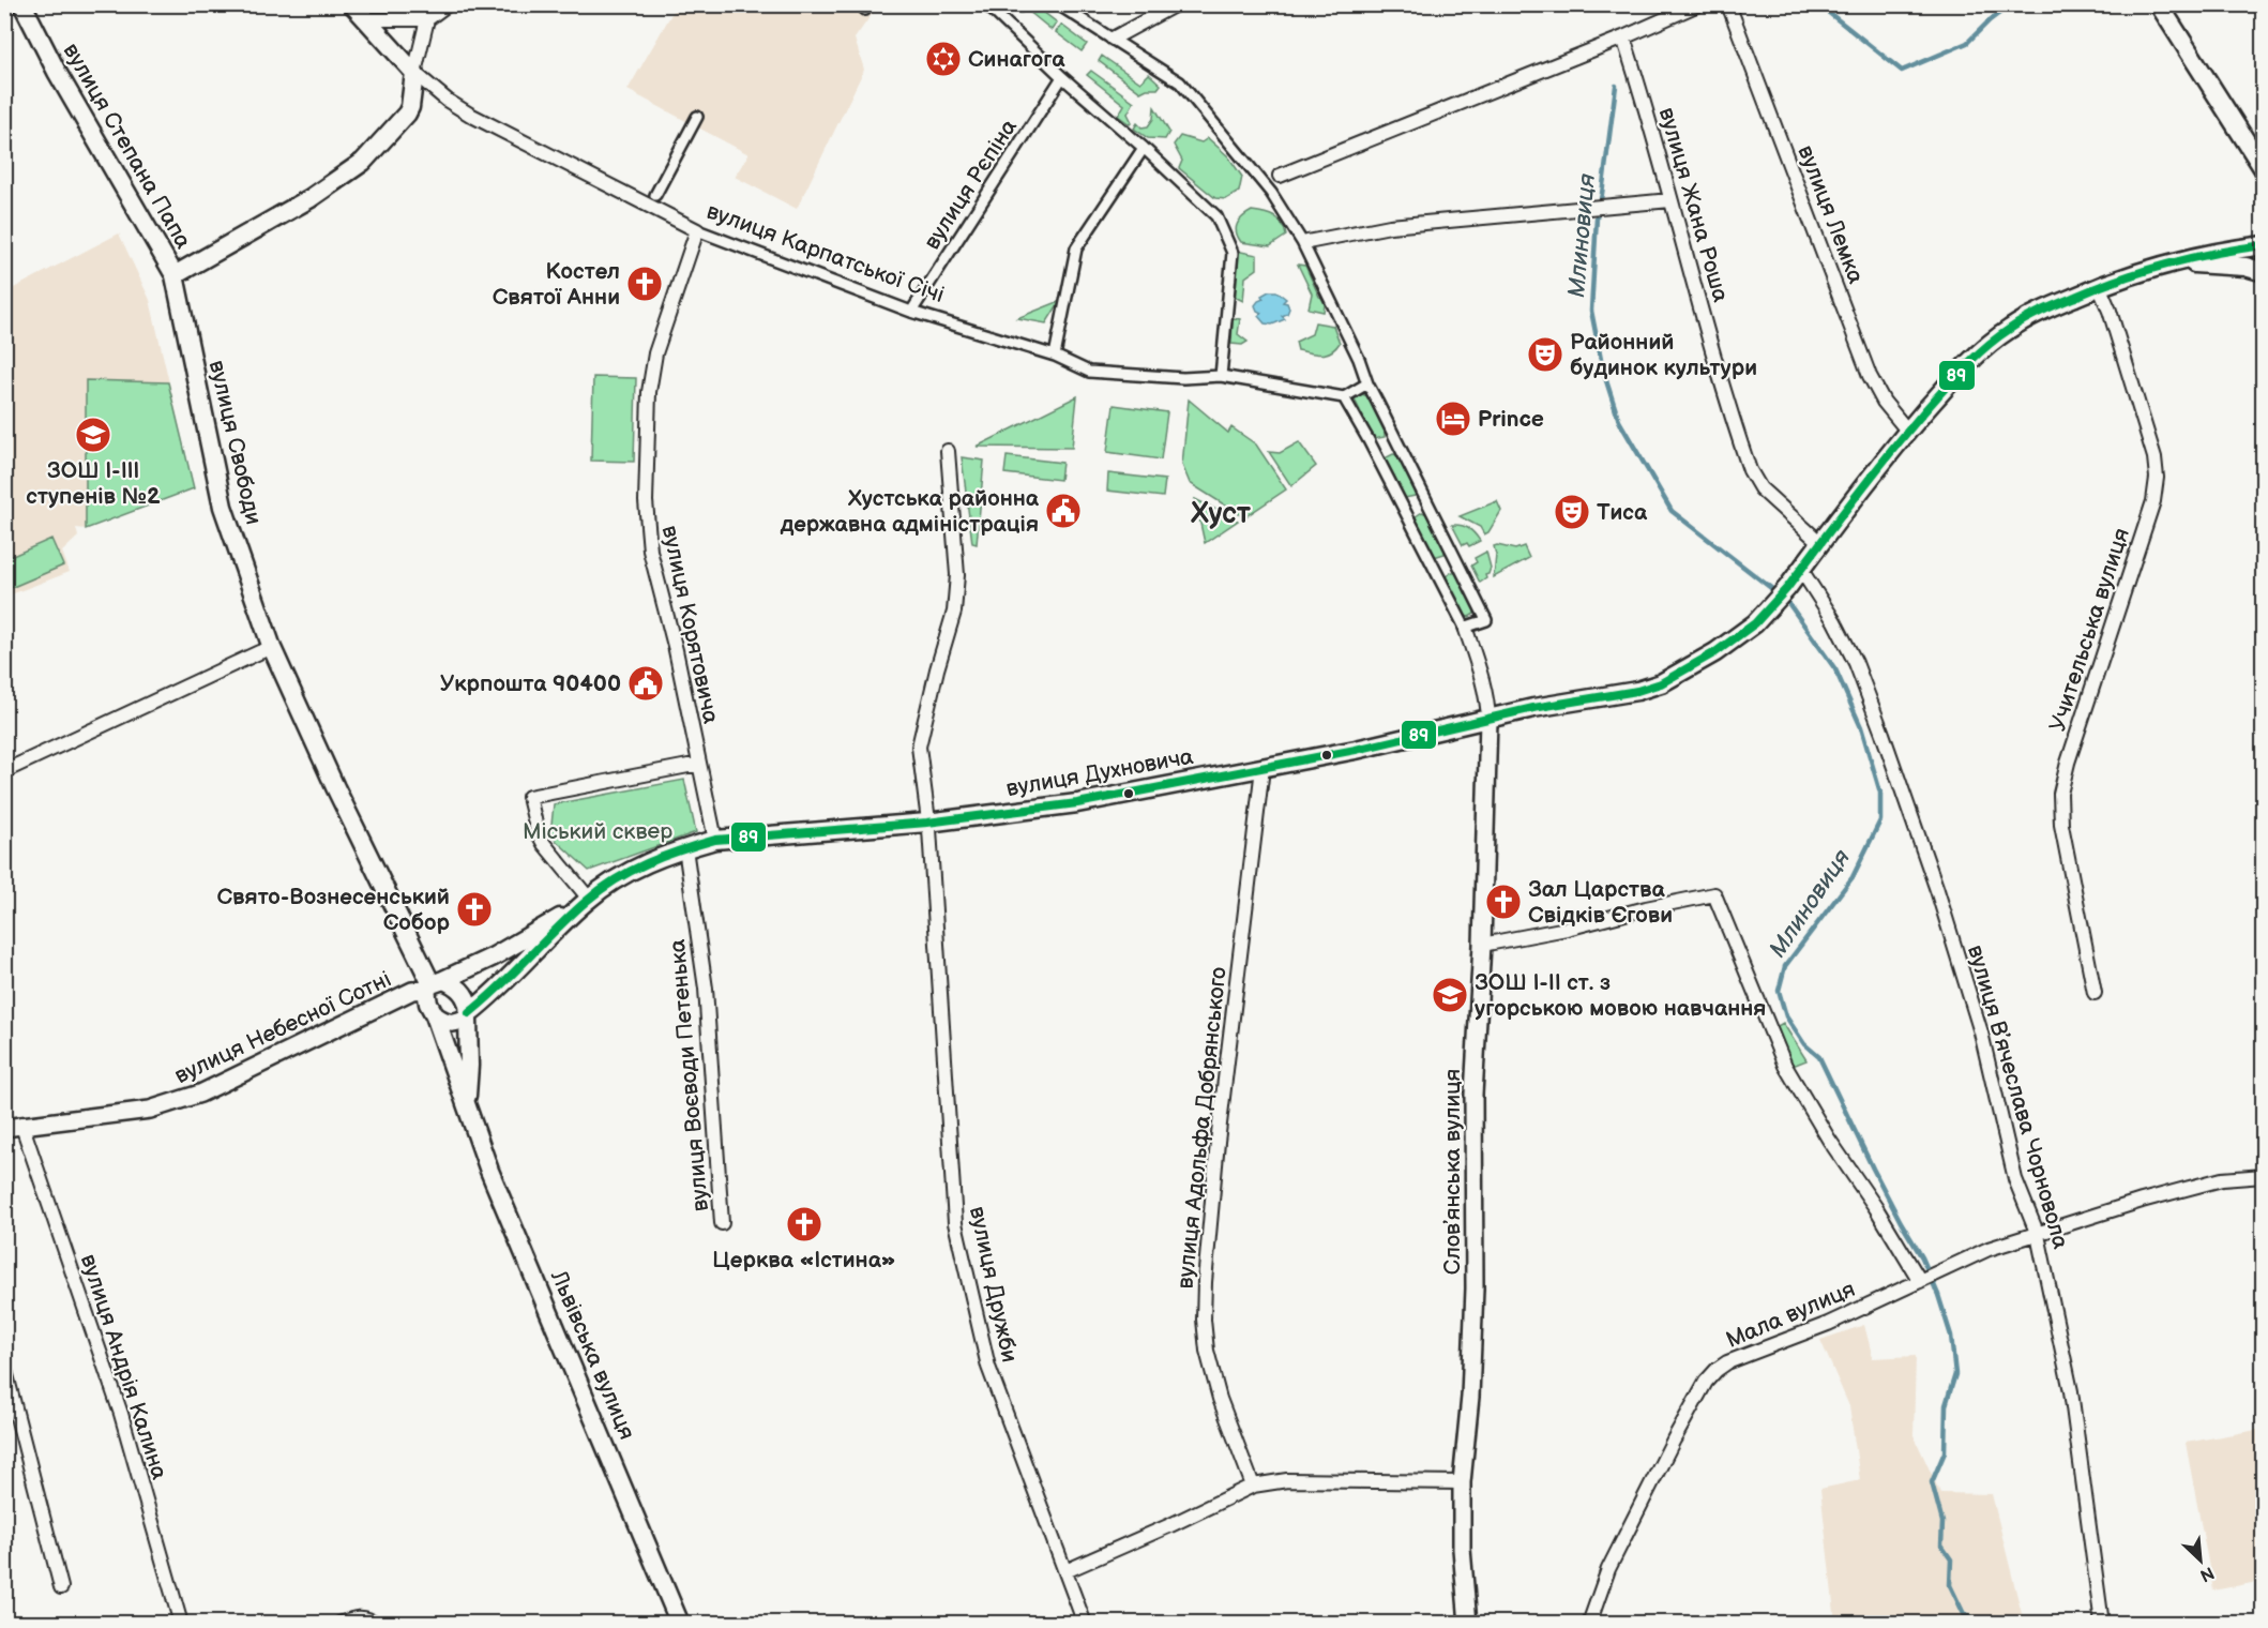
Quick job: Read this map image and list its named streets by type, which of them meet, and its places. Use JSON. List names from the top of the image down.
{
  "streets": {
    "main road": [
      "вулиця Степана Папа",
      "вулиця Карпатської Січі",
      "вулиця Свободи",
      "вулиця Духновича",
      "Львівська вулиця"
    ],
    "street": [
      "вулиця Рєпіна",
      "вулиця Жана Роша",
      "вулиця Лемка",
      "вулиця Корятовича",
      "Учительська вулиця",
      "вулиця Небесної Сотні",
      "вулиця Воєводи Петенька",
      "вулиця Вʼячеслава Чорновола",
      "вулиця Адольфа Добрянського",
      "Словʼянська вулиця",
      "вулиця Дружби",
      "Мала вулиця",
      "вулиця Андрія Калина"
    ]
  },
  "crossings": [
    ["вулиця Степана Папа", "вулиця Свободи"],
    ["вулиця Рєпіна", "вулиця Карпатської Січі"],
    ["вулиця Карпатської Січі", "вулиця Корятовича"],
    ["вулиця Свободи", "вулиця Небесної Сотні"],
    ["вулиця Свободи", "Львівська вулиця"],
    ["вулиця Корятовича", "вулиця Духновича"],
    ["вулиця Духновича", "вулиця Воєводи Петенька"],
    ["вулиця Духновича", "вулиця Адольфа Добрянського"],
    ["вулиця Духновича", "Словʼянська вулиця"],
    ["вулиця Духновича", "вулиця Дружби"],
    ["вулиця Небесної Сотні", "Львівська вулиця"],
    ["вулиця Небесної Сотні", "вулиця Андрія Калина"],
    ["вулиця Вʼячеслава Чорновола", "Мала вулиця"]
  ],
  "districts": ["Хуст"],
  "water": ["Млиновиця"],
  "parks": ["Міський сквер"],
  "places": {
    "synagogue": ["Синагога"],
    "church": [
      "Костел Святої Анни",
      "Зал Царства Свідків Єгови",
      "Свято-Вознесенський Собор",
      "Церква «Істина»"
    ],
    "theatre": ["Районний будинок культури", "Тиса"],
    "hotel": ["Prince"],
    "school or university": ["ЗОШ І-ІІІ ступенів №2", "ЗОШ І-ІІ ст. з угорською мовою навчання"],
    "public building": ["Хустська районна державна адміністрація", "Укрпошта 90400"]
  },
  "lines": ["transit line 89"],
  "north": "bottom right"
}
